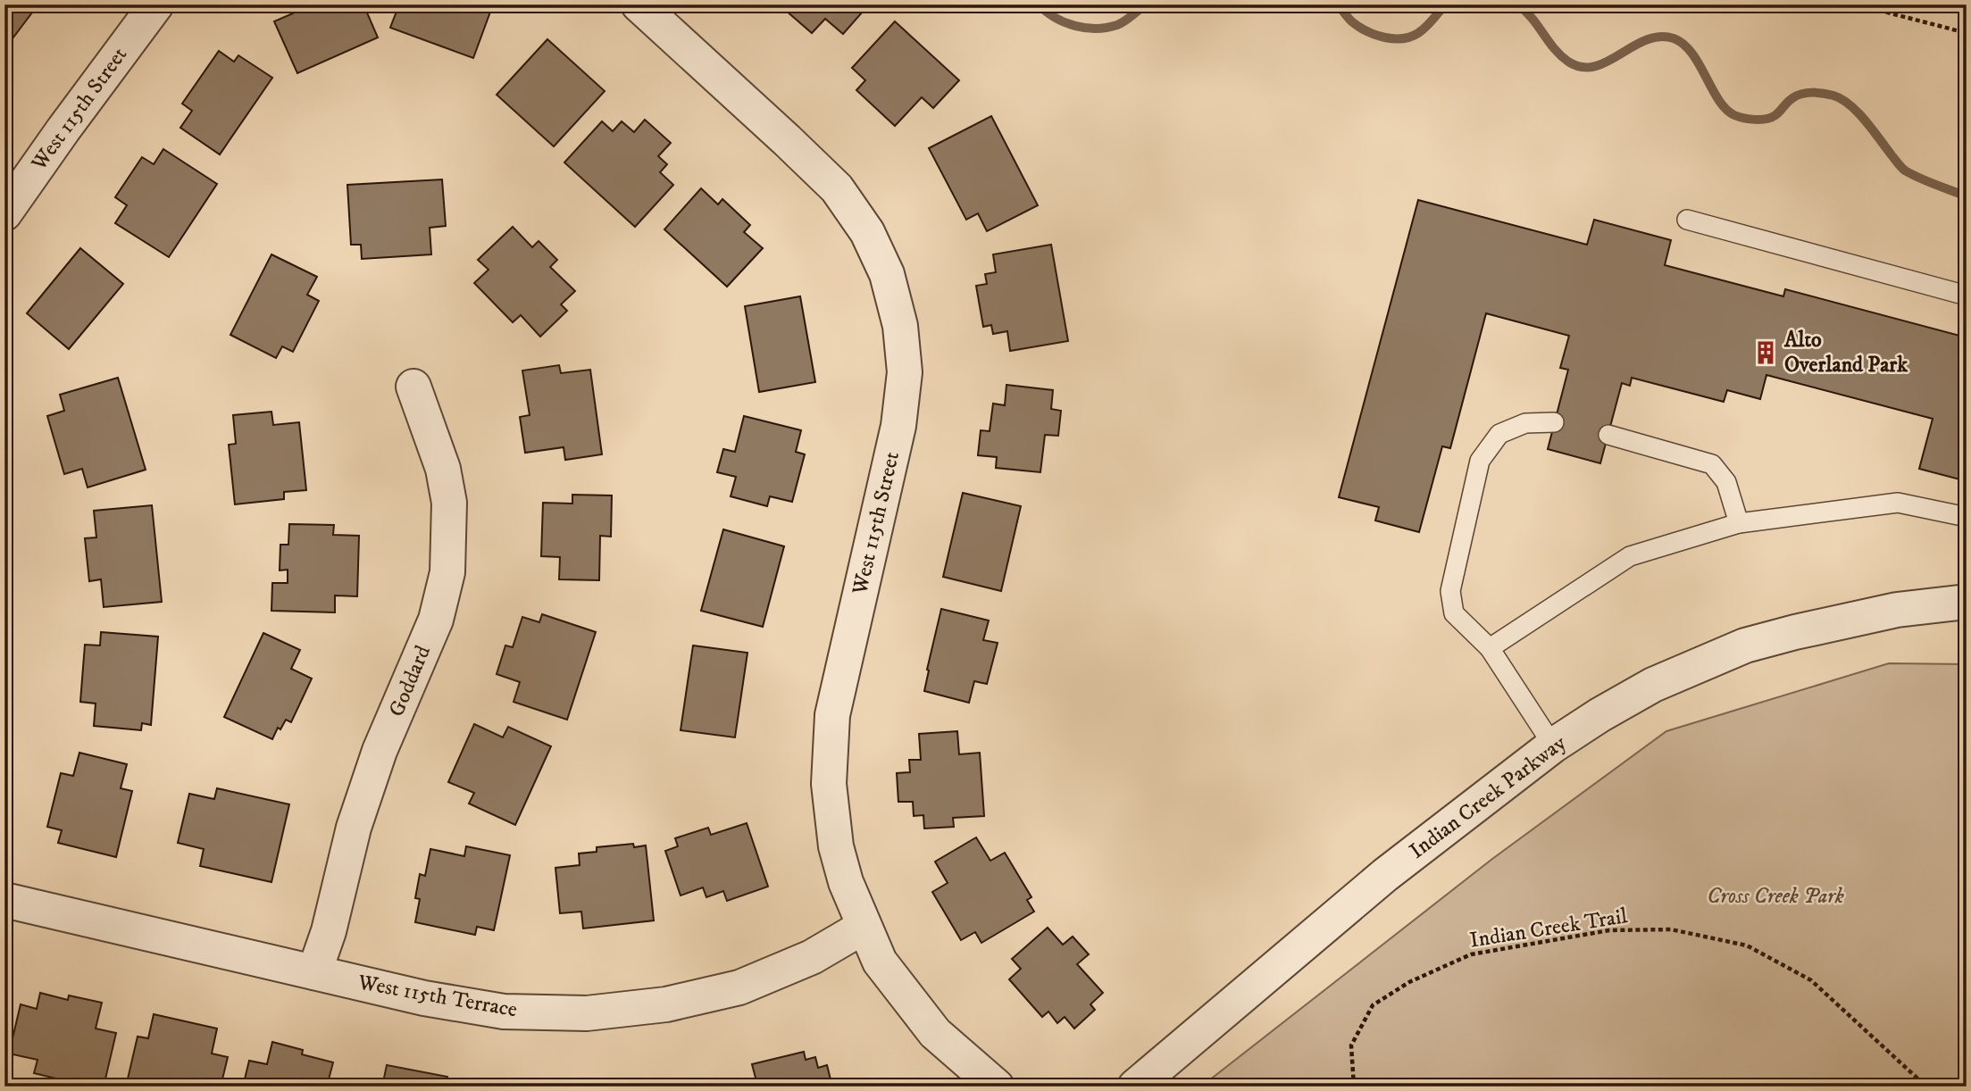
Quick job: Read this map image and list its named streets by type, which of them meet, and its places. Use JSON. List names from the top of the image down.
{
  "streets": {
    "street": [
      "West 115th Street",
      "Goddard",
      "Indian Creek Parkway",
      "West 115th Terrace"
    ],
    "path": ["Indian Creek Trail"]
  },
  "crossings": [
    ["West 115th Street", "West 115th Terrace"],
    ["Goddard", "West 115th Terrace"]
  ],
  "parks": ["Cross Creek Park"],
  "places": {
    "building": ["Alto Overland Park"]
  }
}
